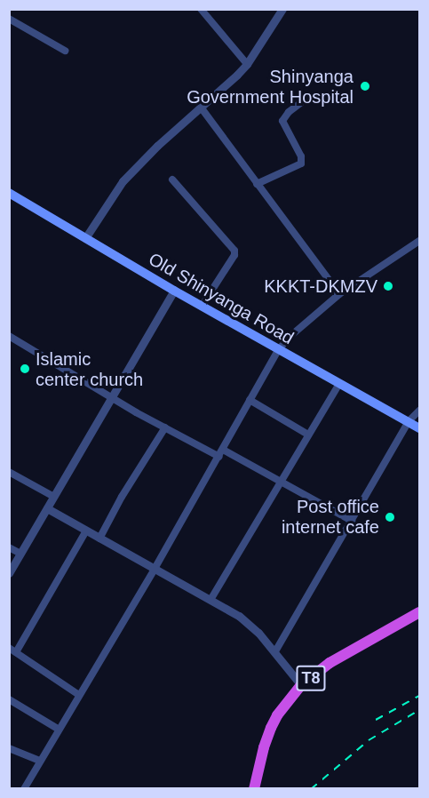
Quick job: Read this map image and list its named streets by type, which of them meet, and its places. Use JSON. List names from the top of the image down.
{
  "streets": {
    "highway": ["T8"],
    "main road": ["Old Shinyanga Road"]
  },
  "places": [
    "Shinyanga Government Hospital",
    "KKKT-DKMZV",
    "Islamic center church",
    "Post office internet cafe"
  ]
}
